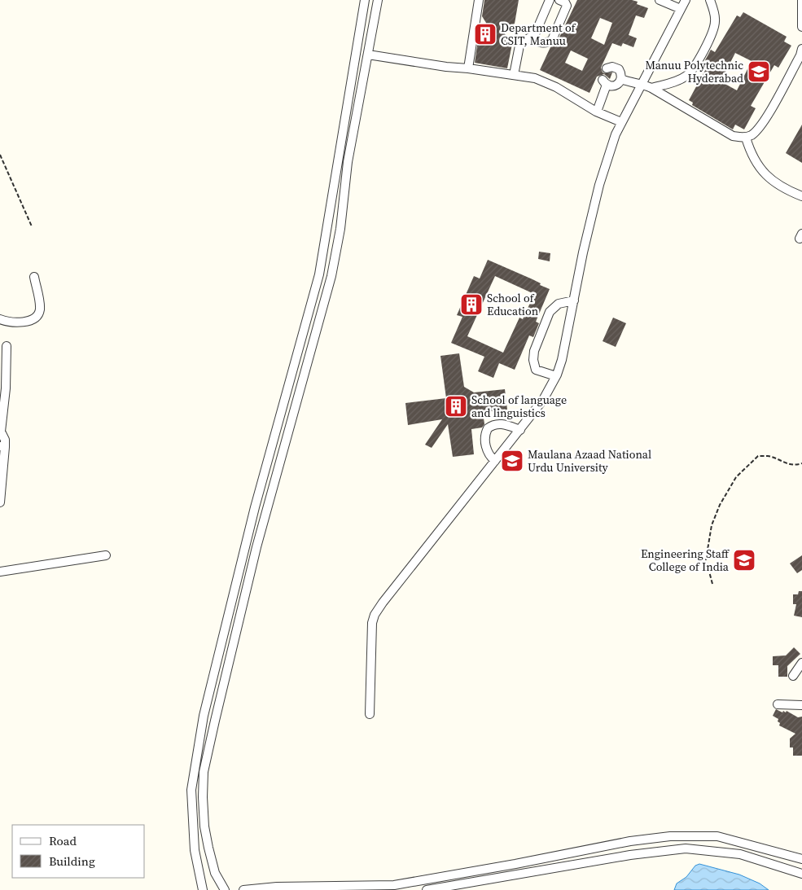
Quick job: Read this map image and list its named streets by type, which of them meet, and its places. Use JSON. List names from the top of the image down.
{
  "places": {
    "building": ["Department of CSIT, Manuu", "School of Education", "School of language and linguistics"],
    "school or university": ["Manuu Polytechnic Hyderabad", "Maulana Azaad National Urdu University", "Engineering Staff College of India"]
  },
  "legend": ["Road", "Building"]
}
